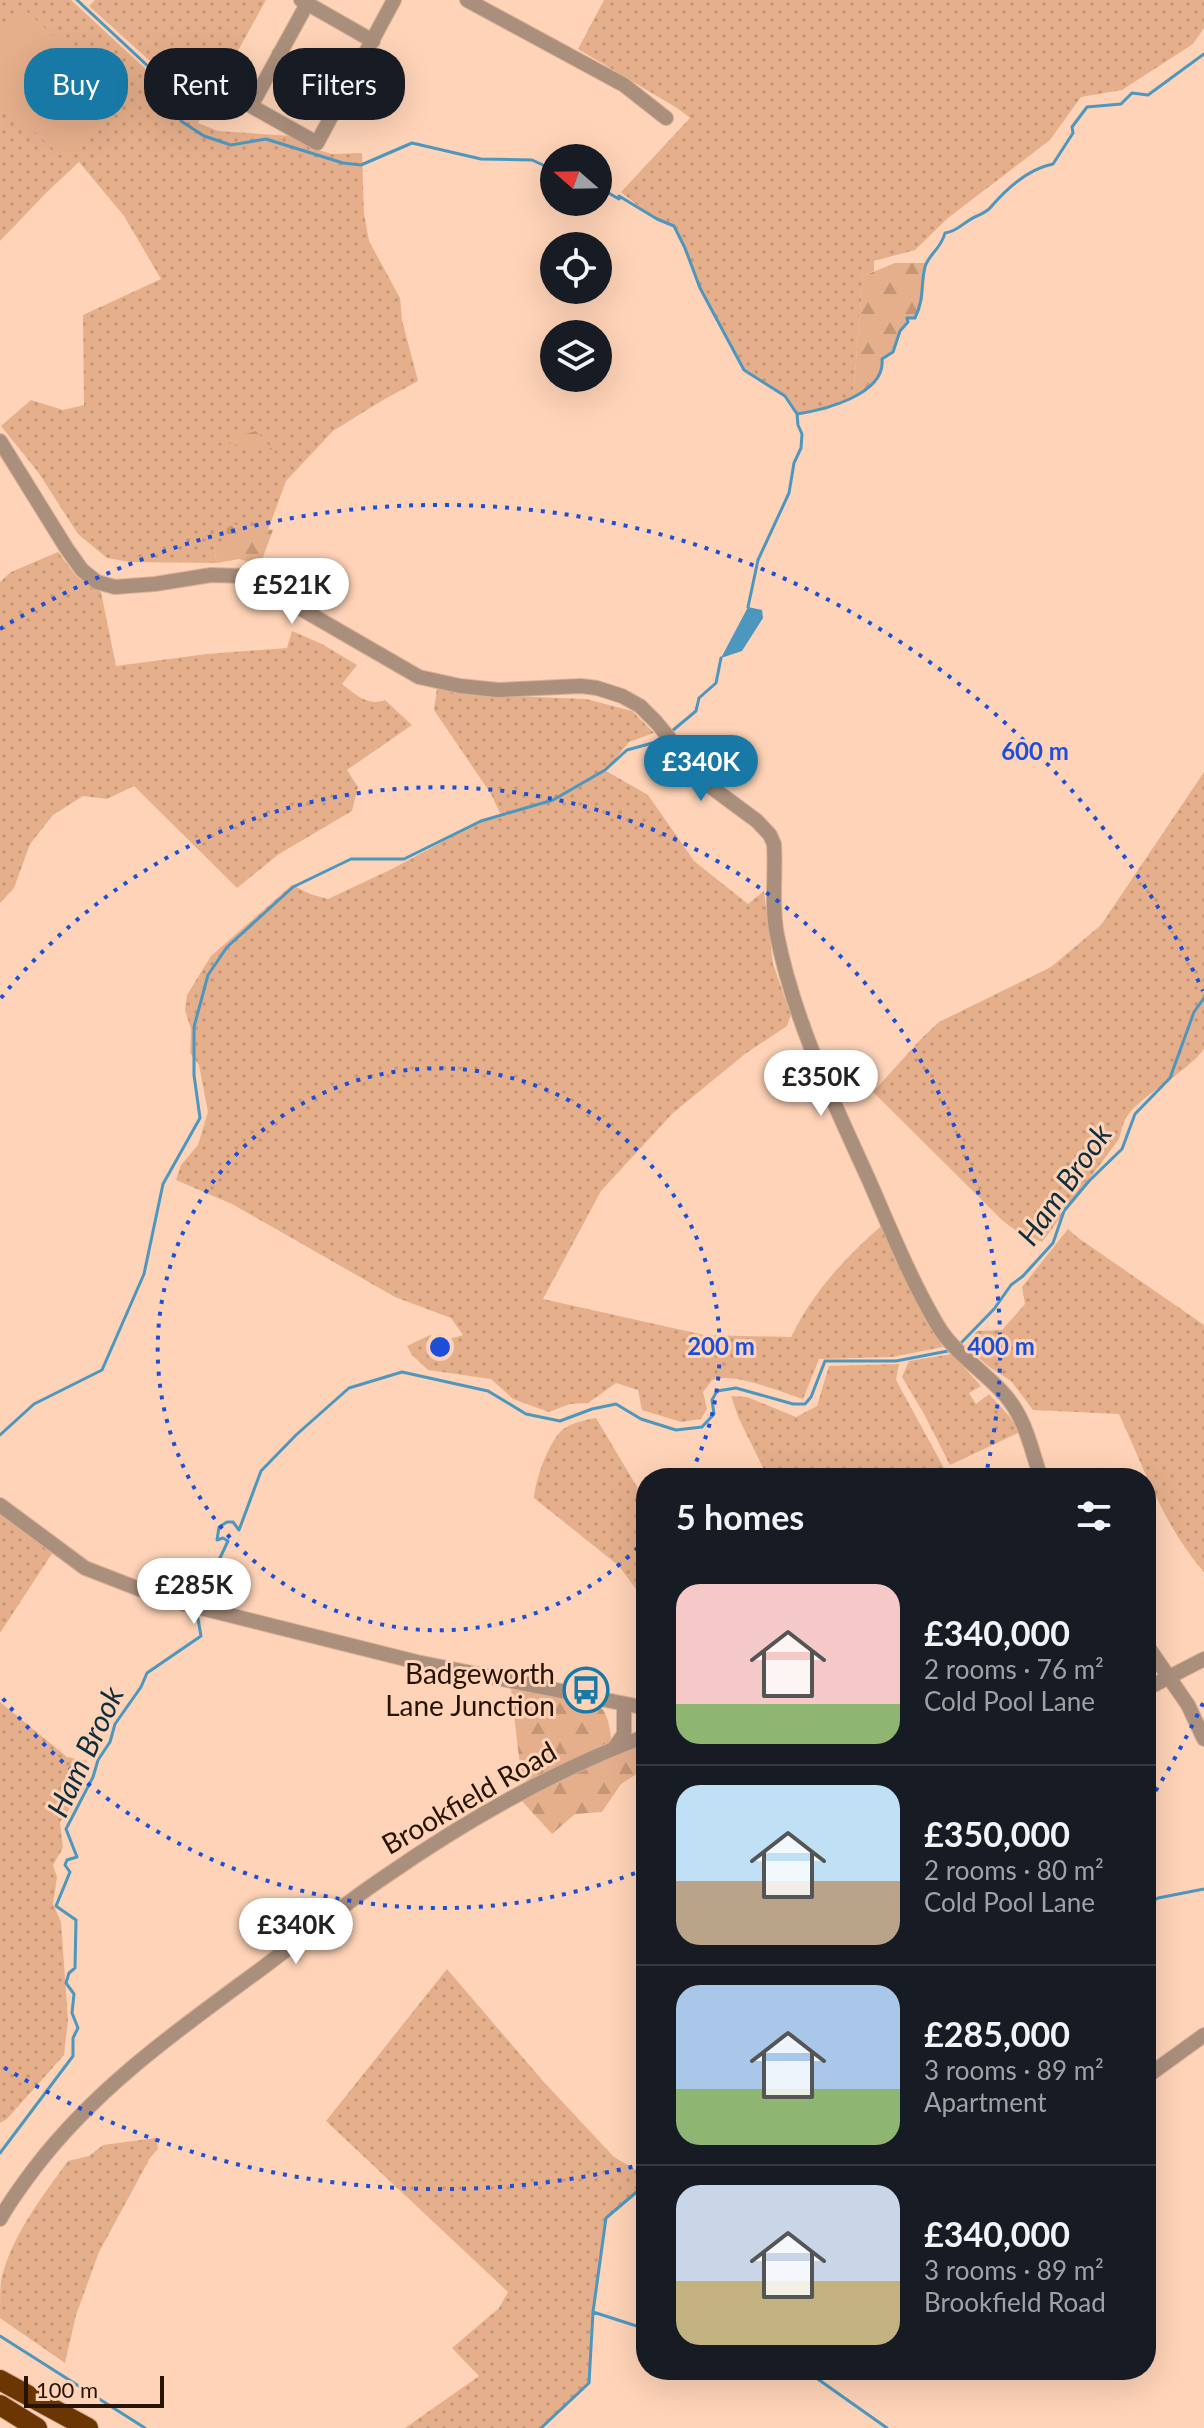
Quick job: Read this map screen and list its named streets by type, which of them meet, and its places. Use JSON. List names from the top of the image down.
{
  "streets": {
    "street": ["Brookfield Road"]
  },
  "water": ["Ham Brook"],
  "places": {
    "bus stop": ["Badgeworth Lane Junction"]
  },
  "scale_bar": "100 m",
  "north": "left",
  "page": {
    "chip": ["Buy", "Rent", "Filters"],
    "price": [
      "£521K",
      "£340K",
      "£350K",
      "£285K",
      "£340K"
    ],
    "heading": "5 homes",
    "list": [
      {
        "name": "£340,000",
        "note": "2 rooms · 76 m² · Cold Pool Lane"
      },
      {
        "name": "£350,000",
        "note": "2 rooms · 80 m² · Cold Pool Lane"
      },
      {
        "name": "£285,000",
        "note": "3 rooms · 89 m² · Apartment"
      },
      {
        "name": "£340,000",
        "note": "3 rooms · 89 m² · Brookfield Road"
      }
    ],
    "scale": "100 m"
  },
  "rings": ["600 m", "200 m", "400 m"]
}
